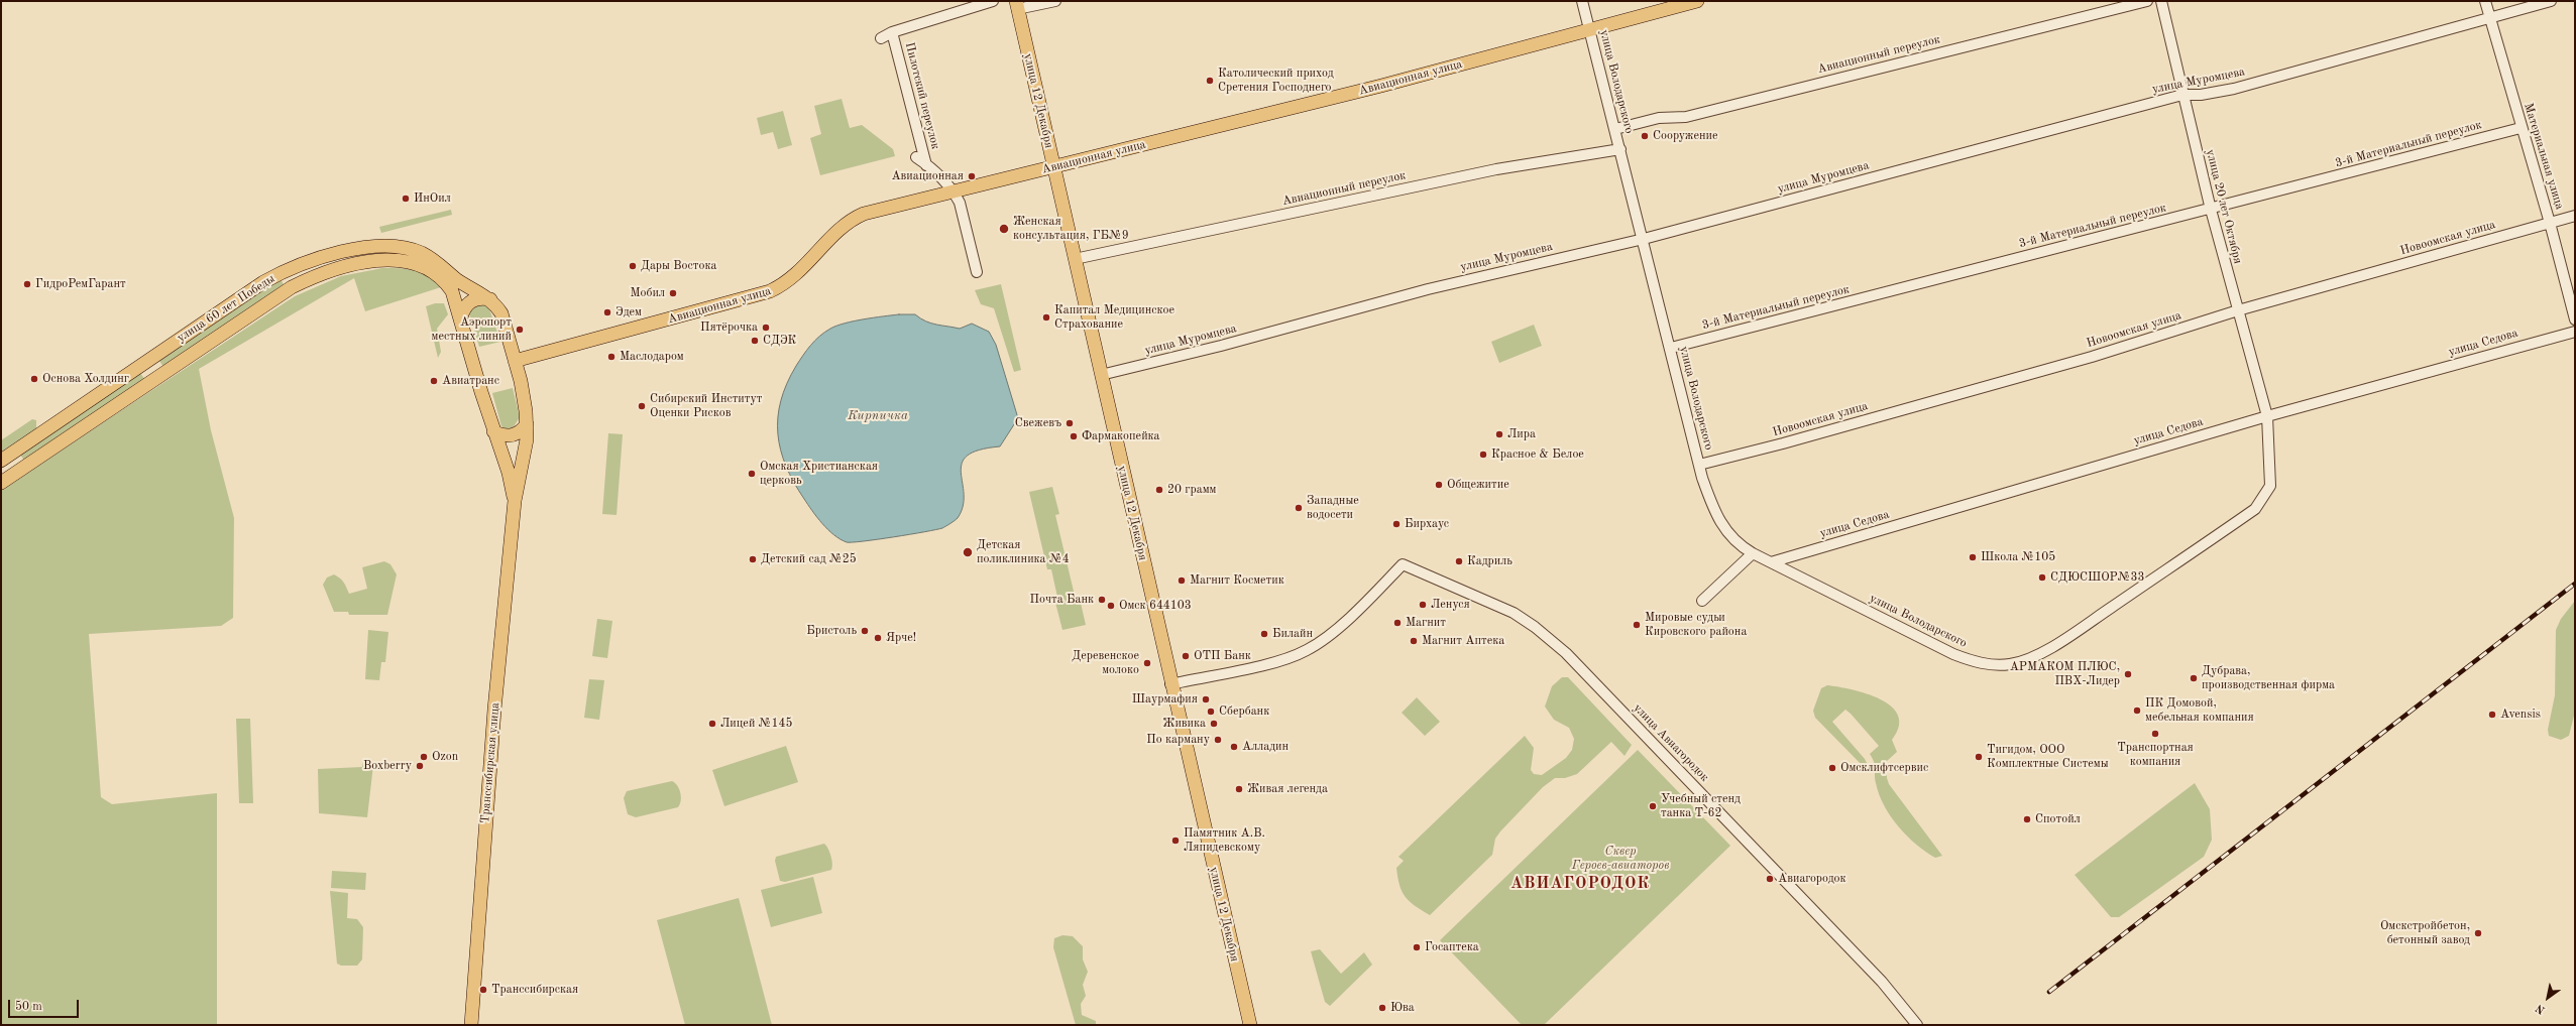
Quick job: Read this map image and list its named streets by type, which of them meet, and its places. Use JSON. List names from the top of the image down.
{
  "streets": {
    "main road": [
      "Авиационная улица",
      "улица 12 Декабря",
      "улица 60 лет Победы",
      "Транссибирская улица"
    ],
    "street": [
      "Авиационный переулок",
      "улица Муромцева",
      "улица Володарского",
      "Пилотский переулок",
      "3-й Материальный переулок",
      "Материальная улица",
      "улица 20 лет Октября",
      "Новоомская улица",
      "улица Седова",
      "улица Авиагородок"
    ]
  },
  "crossings": [
    ["Авиационный переулок", "улица Володарского"],
    ["Авиационный переулок", "улица 12 Декабря"],
    ["Авиационная улица", "улица Володарского"],
    ["Авиационная улица", "Пилотский переулок"],
    ["Авиационная улица", "улица 12 Декабря"],
    ["Авиационная улица", "улица 60 лет Победы"],
    ["улица Муромцева", "улица Володарского"],
    ["улица Муромцева", "улица 12 Декабря"],
    ["улица Муромцева", "Материальная улица"],
    ["улица Муромцева", "улица 20 лет Октября"],
    ["улица Володарского", "3-й Материальный переулок"],
    ["улица Володарского", "улица 20 лет Октября"],
    ["улица Володарского", "Новоомская улица"],
    ["улица Володарского", "улица Седова"],
    ["улица 12 Декабря", "улица Авиагородок"],
    ["3-й Материальный переулок", "Материальная улица"],
    ["3-й Материальный переулок", "улица 20 лет Октября"],
    ["Материальная улица", "Новоомская улица"],
    ["улица 20 лет Октября", "Новоомская улица"],
    ["улица 20 лет Октября", "улица Седова"],
    ["улица 60 лет Победы", "Транссибирская улица"]
  ],
  "districts": ["АВИАГОРОДОК"],
  "water": ["Кирпичка"],
  "parks": ["Сквер Героев-авиаторов"],
  "places": [
    "Католический приход Сретения Господнего",
    "Сооружение",
    "Авиационная",
    "ИнОил",
    "Женская консультация, ГБ№9",
    "Дары Востока",
    "ГидроРемГарант",
    "Мобил",
    "Эдем",
    "Капитал Медицинское Страхование",
    "Пятёрочка",
    "Аэропорт местных линий",
    "СДЭК",
    "Маслодаром",
    "Основа Холдинг",
    "Авиатранс",
    "Сибирский Институт Оценки Рисков",
    "Свежевъ",
    "Лира",
    "Фармакопейка",
    "Красное & Белое",
    "Омская Христианская церковь",
    "Общежитие",
    "20 грамм",
    "Западные водосети",
    "Бирхаус",
    "Детская поликлиника №4",
    "Школа №105",
    "Детский сад №25",
    "Кадриль",
    "СДЮСШОР№33",
    "Магнит Косметик",
    "Почта Банк",
    "Ленуся",
    "Омск 644103",
    "Магнит",
    "Мировые судьи Кировского района",
    "Бристоль",
    "Билайн",
    "Ярче!",
    "Магнит Аптека",
    "ОТП Банк",
    "Деревенское молоко",
    "АРМАКОМ ПЛЮС, ПВХ-Лидер",
    "Дубрава, производственная фирма",
    "Шаурмафия",
    "ПК Домовой, мебельная компания",
    "Сбербанк",
    "Avensis",
    "Лицей №145",
    "Живика",
    "Транспортная компания",
    "По карману",
    "Алладин",
    "Ozon",
    "Тигидом, ООО Комплектные Системы",
    "Boxberry",
    "Омсклифтсервис",
    "Живая легенда",
    "Учебный стенд танка Т-62",
    "Спотойл",
    "Памятник А.В. Ляпидевскому",
    "Авиагородок",
    "Омскстройбетон, бетонный завод",
    "Госаптека",
    "Транссибирская",
    "Юва"
  ],
  "scale_bar": "50 m",
  "north": "bottom left"
}
